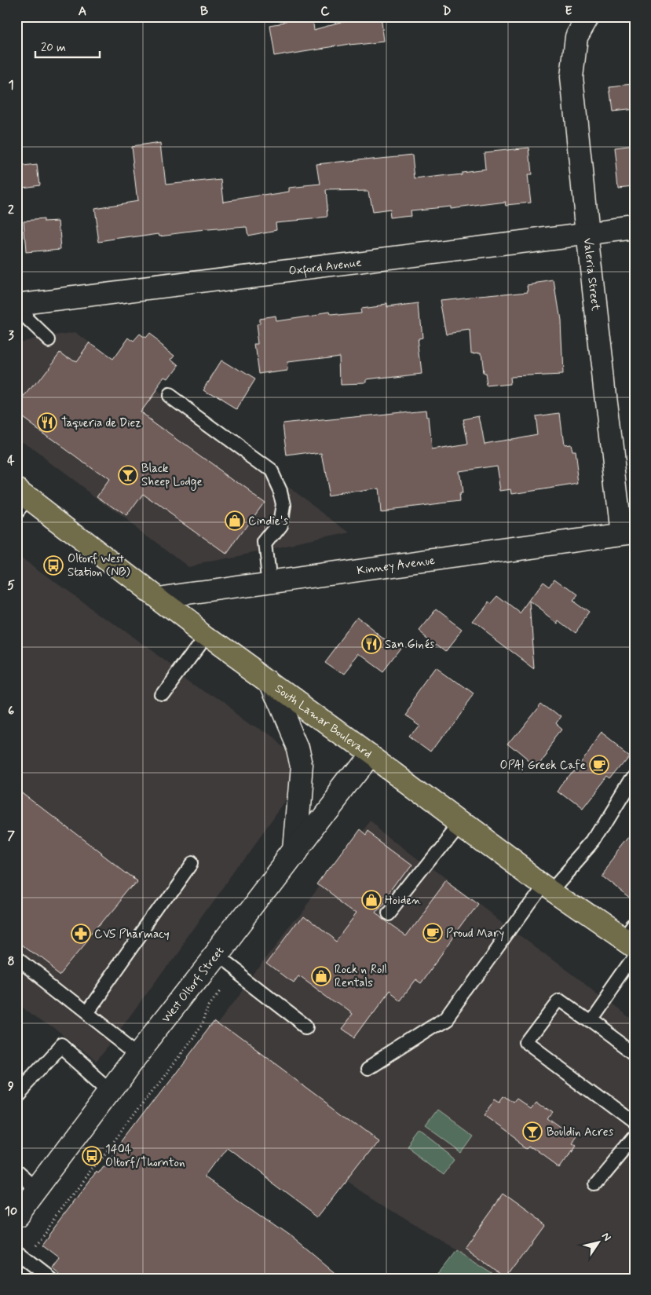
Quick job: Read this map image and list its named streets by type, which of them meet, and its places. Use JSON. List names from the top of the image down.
{
  "streets": {
    "main road": ["South Lamar Boulevard"],
    "street": [
      "Oxford Avenue",
      "Valeria Street",
      "Kinney Avenue",
      "West Oltorf Street"
    ]
  },
  "crossings": [
    ["Oxford Avenue", "Valeria Street"],
    ["Valeria Street", "Kinney Avenue"],
    ["Kinney Avenue", "South Lamar Boulevard"],
    ["South Lamar Boulevard", "West Oltorf Street"]
  ],
  "places": {
    "restaurant": ["Taqueria de Diez", "San Ginés"],
    "bar": ["Black Sheep Lodge", "Bouldin Acres"],
    "shop": ["Cindie's", "Hoiden", "Rock n Roll Rentals"],
    "bus stop": ["Oltorf West Station (NB)", "1404 Oltorf/Thornton"],
    "cafe": ["OPA! Greek Cafe", "Proud Mary"],
    "pharmacy": ["CVS Pharmacy"]
  },
  "scale_bar": "20 m",
  "north": "top right",
  "grid": {
    "columns": [
      "A",
      "B",
      "C",
      "D",
      "E"
    ],
    "rows": [
      "1",
      "2",
      "3",
      "4",
      "5",
      "6",
      "7",
      "8",
      "9",
      "10"
    ]
  }
}
